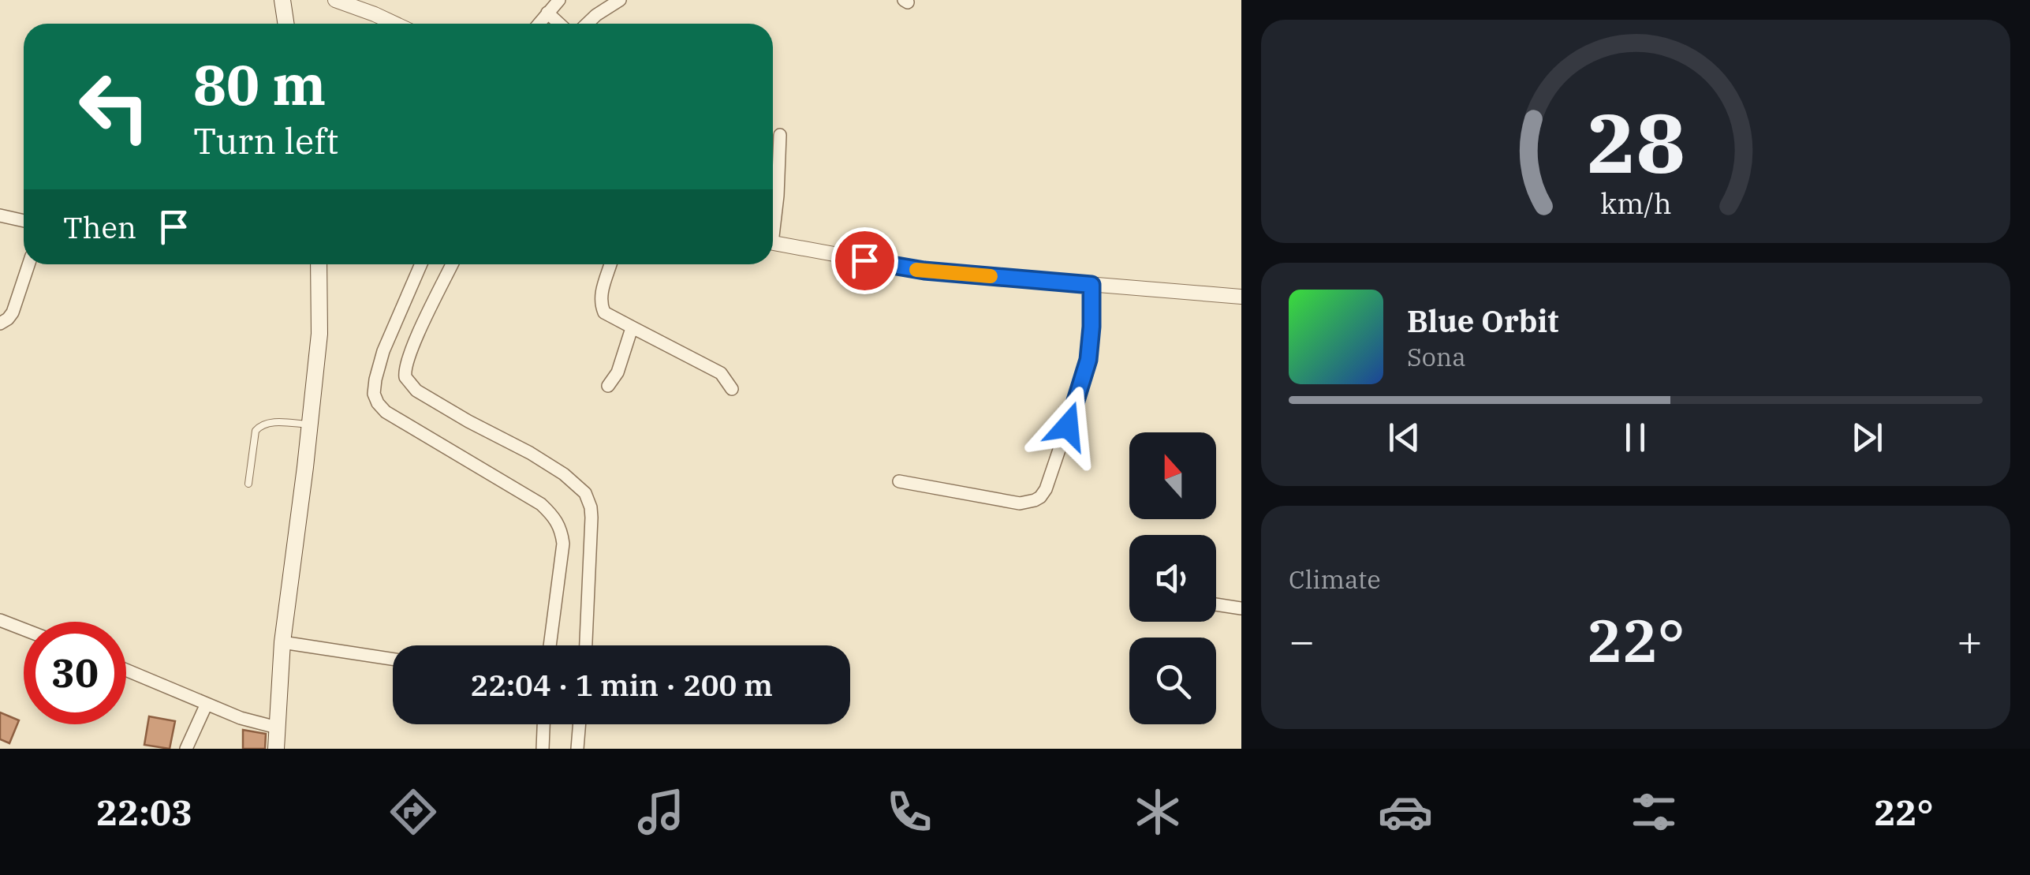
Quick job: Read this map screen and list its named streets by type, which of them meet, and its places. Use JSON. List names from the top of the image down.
{
  "north": "top",
  "page": {
    "turn": ["80 m", "Turn left"],
    "then": "Then",
    "song": ["Blue Orbit", "Sona"],
    "tile": "Climate",
    "heat": ["−", "22°", "+"],
    "limit": "30",
    "trip": "22:04 · 1 min · 200 m",
    "tabs": ["22:03", "22°"],
    "gauge": ["28", "km/h"]
  }
}
